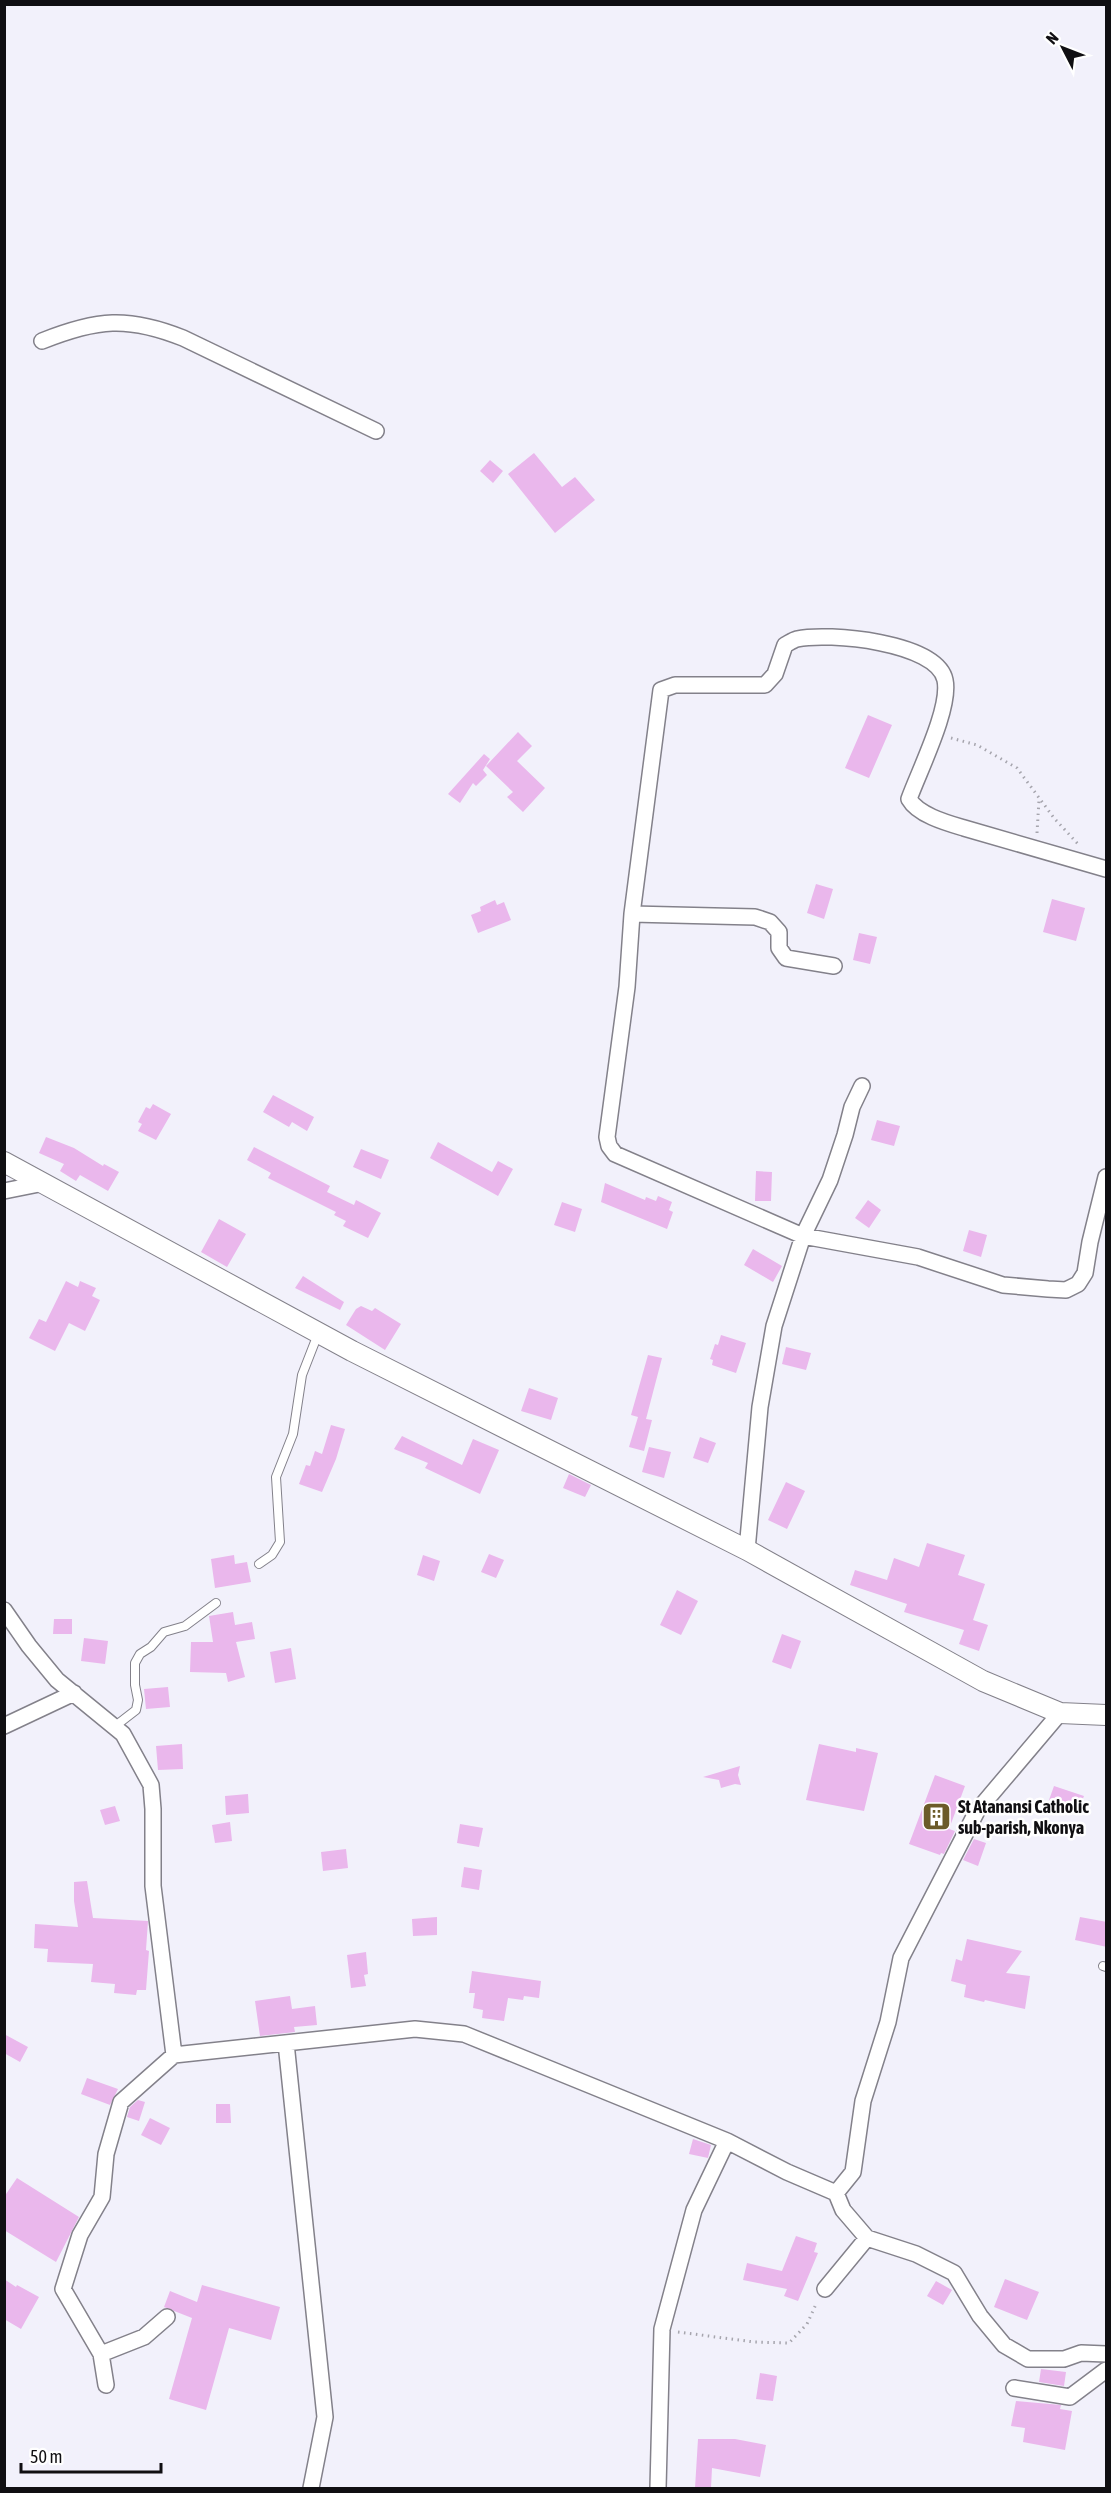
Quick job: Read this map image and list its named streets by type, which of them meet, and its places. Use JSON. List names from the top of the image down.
{
  "places": {
    "building": ["St Atanansi Catholic sub-parish, Nkonya"]
  },
  "scale_bar": "50 m",
  "north": "top left"
}
